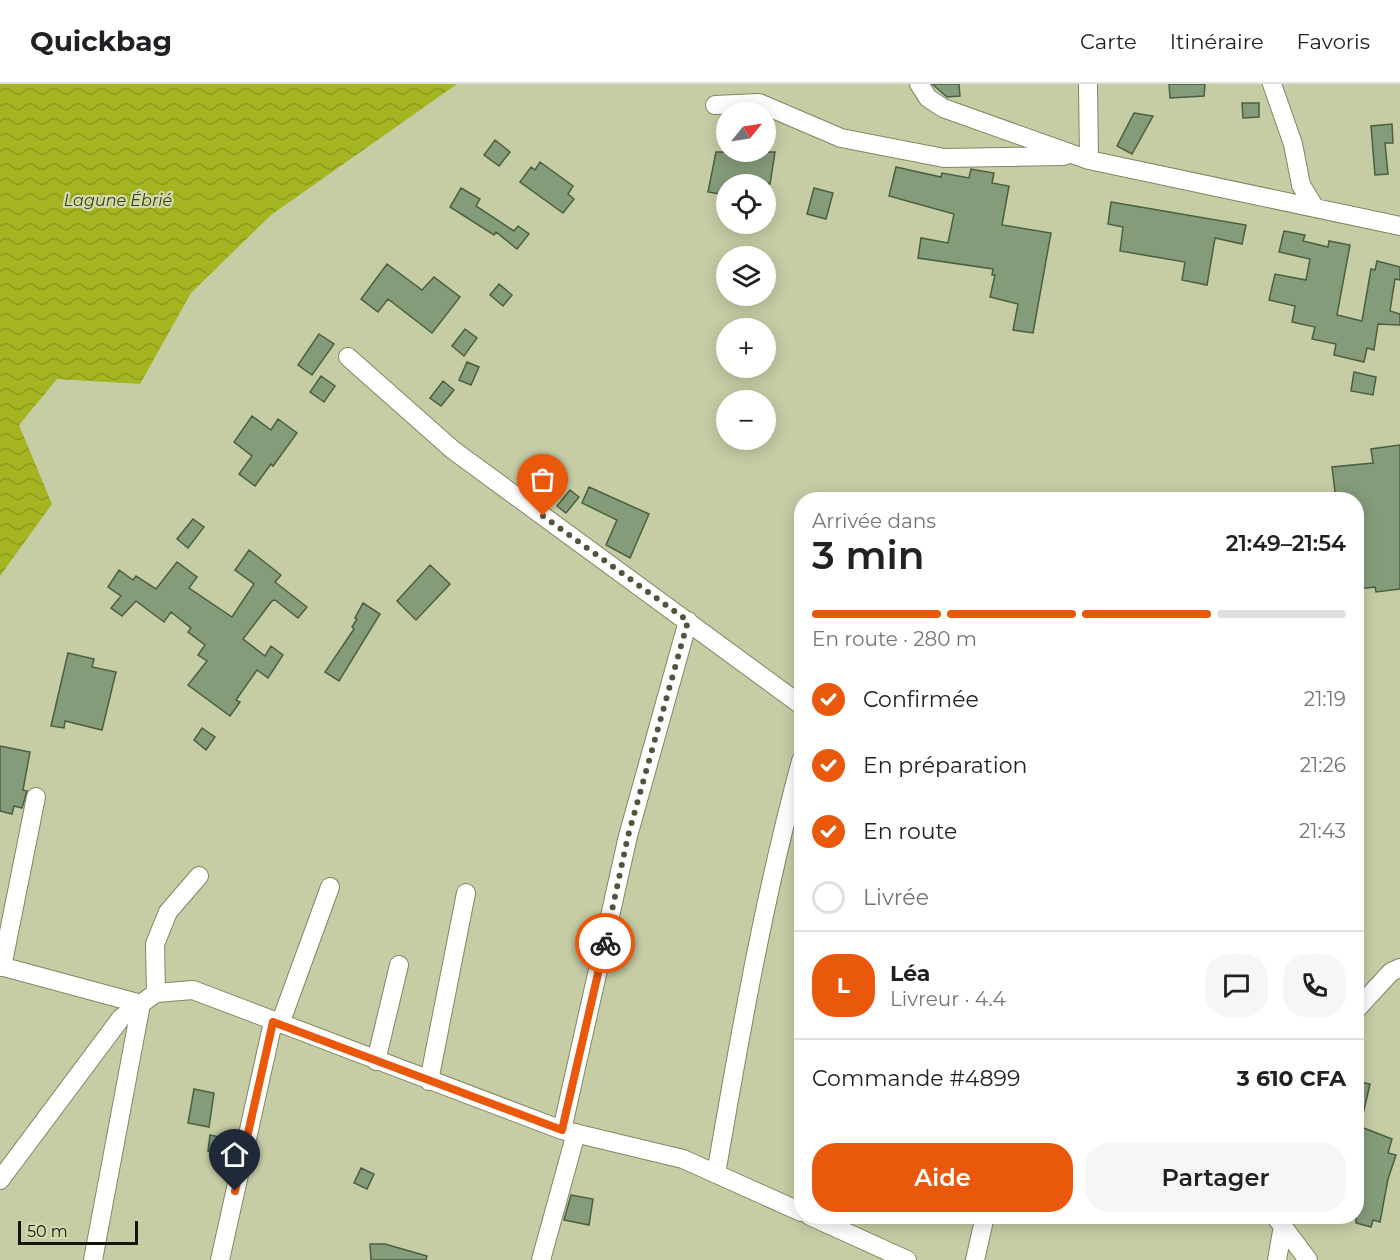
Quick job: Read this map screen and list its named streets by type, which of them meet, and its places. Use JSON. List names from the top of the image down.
{
  "water": ["Lagune Ébrié"],
  "scale_bar": "50 m",
  "north": "top right",
  "page": {
    "header": "Quickbag",
    "nav": ["Carte", "Itinéraire", "Favoris"],
    "map_buttons": ["+", "−"],
    "heading": ["3 min", "Arrivée dans", "21:49–21:54"],
    "panel": [
      "Léa",
      "Livreur · 4.4",
      "Commande #4899",
      "3 610 CFA"
    ],
    "bar": "En route · 280 m",
    "list": [
      ["Confirmée", "21:19"],
      ["En préparation", "21:26"],
      ["En route", "21:43"],
      "Livrée"
    ],
    "round": "L",
    "buttons": ["Aide", "Partager"],
    "scale": "50 m"
  }
}
